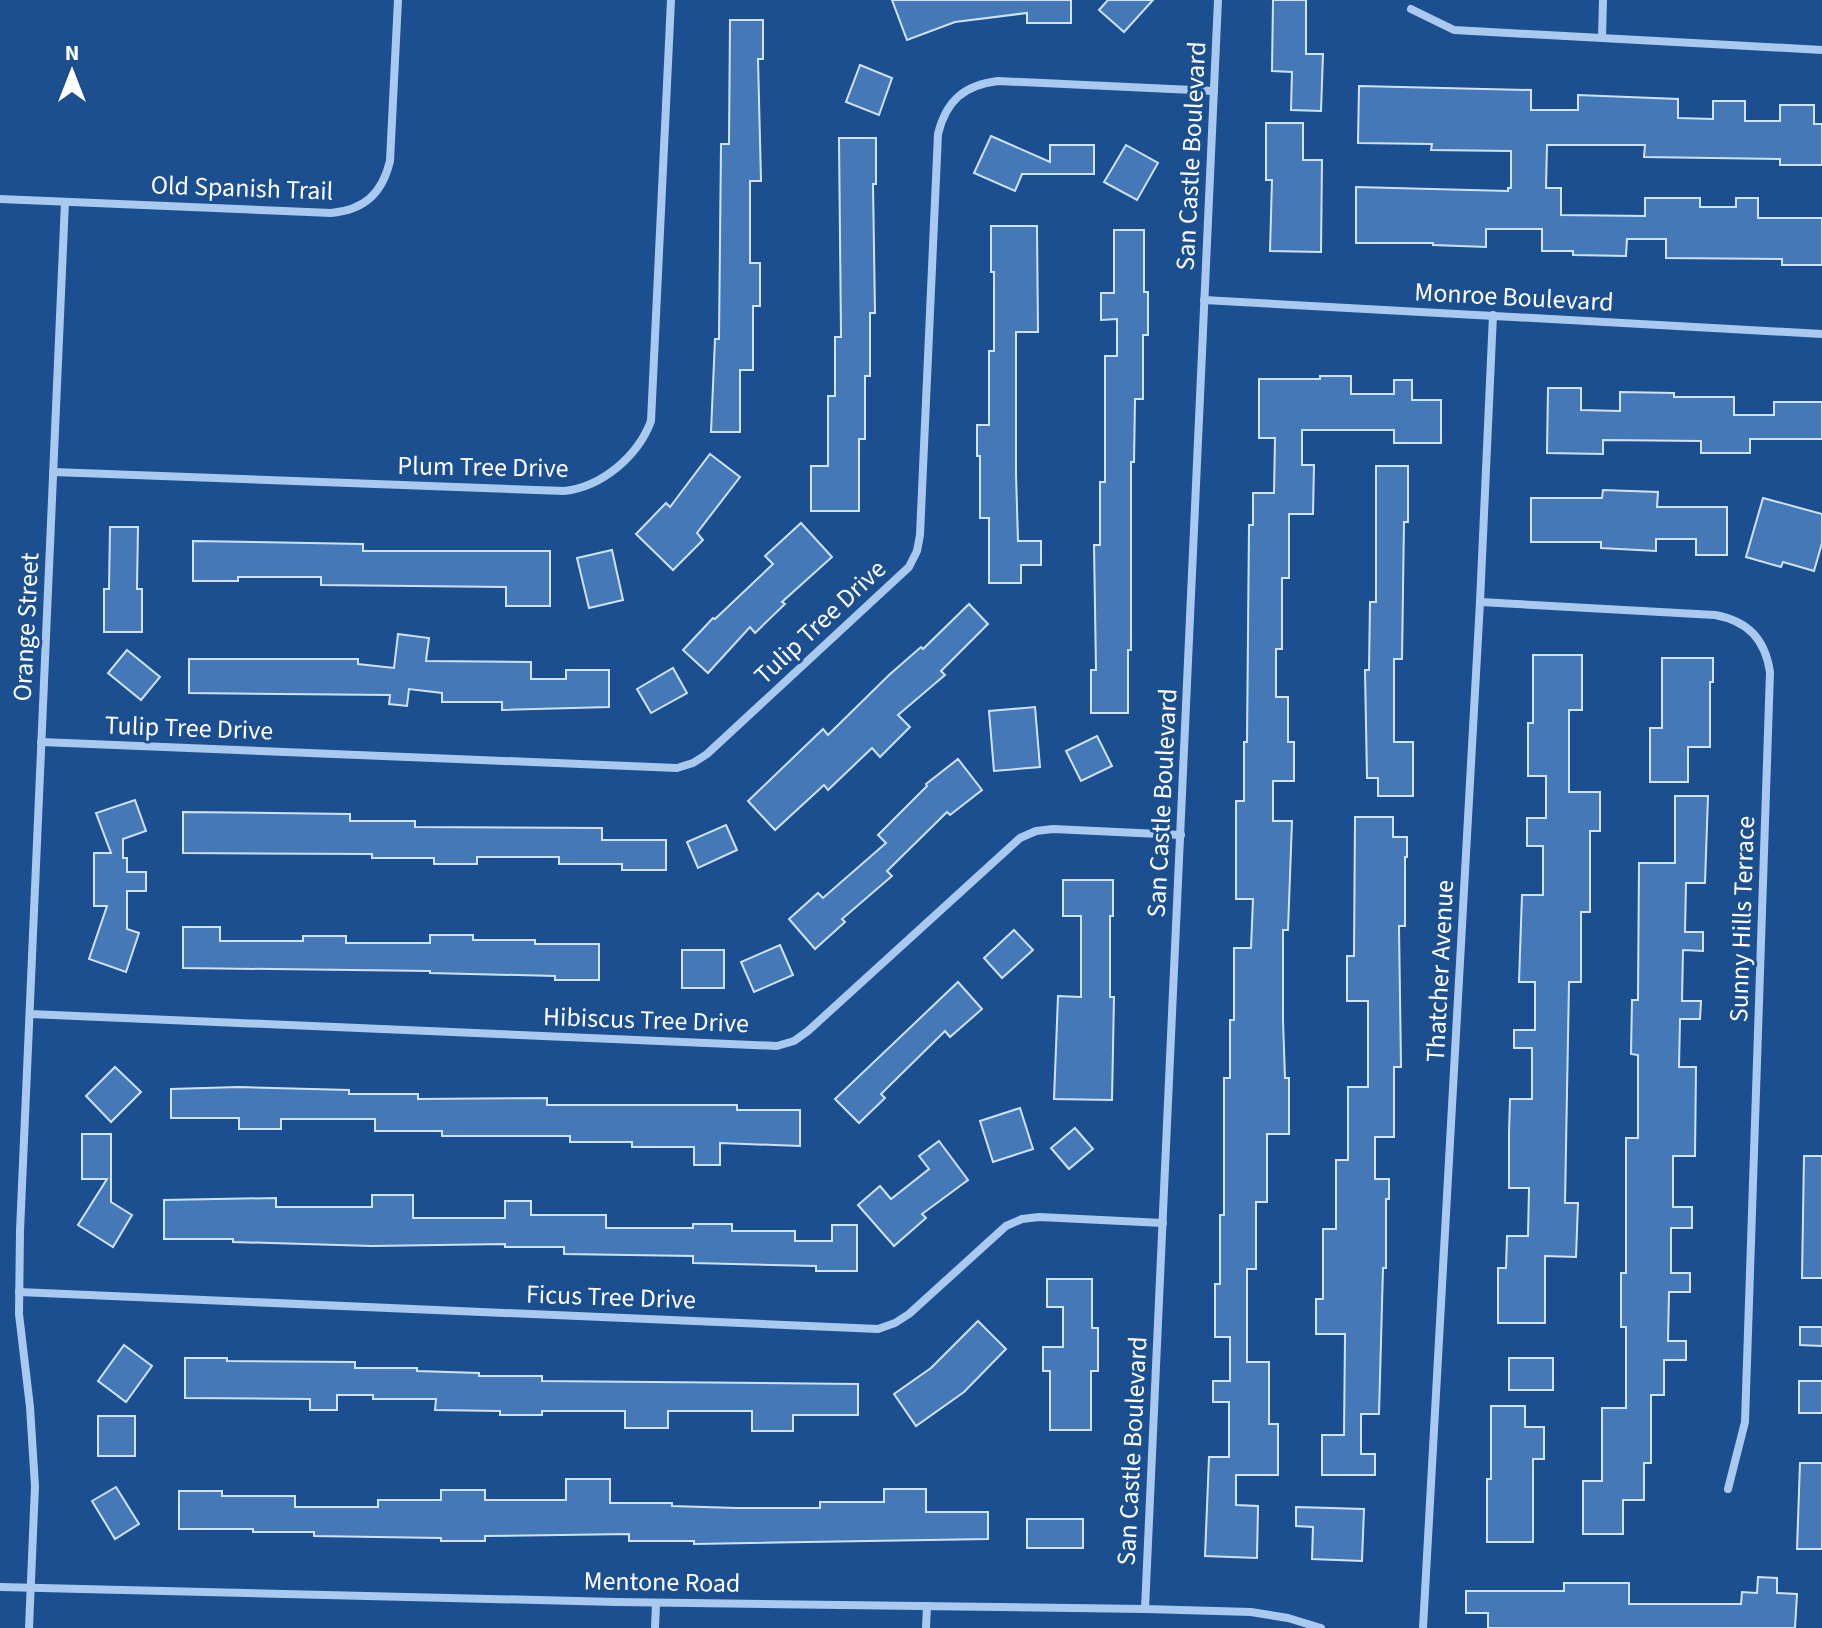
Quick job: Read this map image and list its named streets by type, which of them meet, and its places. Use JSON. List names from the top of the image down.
{
  "streets": {
    "street": [
      "San Castle Boulevard",
      "Old Spanish Trail",
      "Monroe Boulevard",
      "Plum Tree Drive",
      "Tulip Tree Drive",
      "Orange Street",
      "Sunny Hills Terrace",
      "Thatcher Avenue",
      "Hibiscus Tree Drive",
      "Ficus Tree Drive",
      "Mentone Road"
    ]
  },
  "crossings": [
    ["San Castle Boulevard", "Monroe Boulevard"],
    ["San Castle Boulevard", "Tulip Tree Drive"],
    ["San Castle Boulevard", "Hibiscus Tree Drive"],
    ["San Castle Boulevard", "Ficus Tree Drive"],
    ["San Castle Boulevard", "Mentone Road"],
    ["Old Spanish Trail", "Orange Street"],
    ["Monroe Boulevard", "Thatcher Avenue"],
    ["Plum Tree Drive", "Orange Street"],
    ["Tulip Tree Drive", "Orange Street"],
    ["Orange Street", "Hibiscus Tree Drive"],
    ["Orange Street", "Ficus Tree Drive"],
    ["Orange Street", "Mentone Road"],
    ["Sunny Hills Terrace", "Thatcher Avenue"]
  ],
  "north": "top"
}
